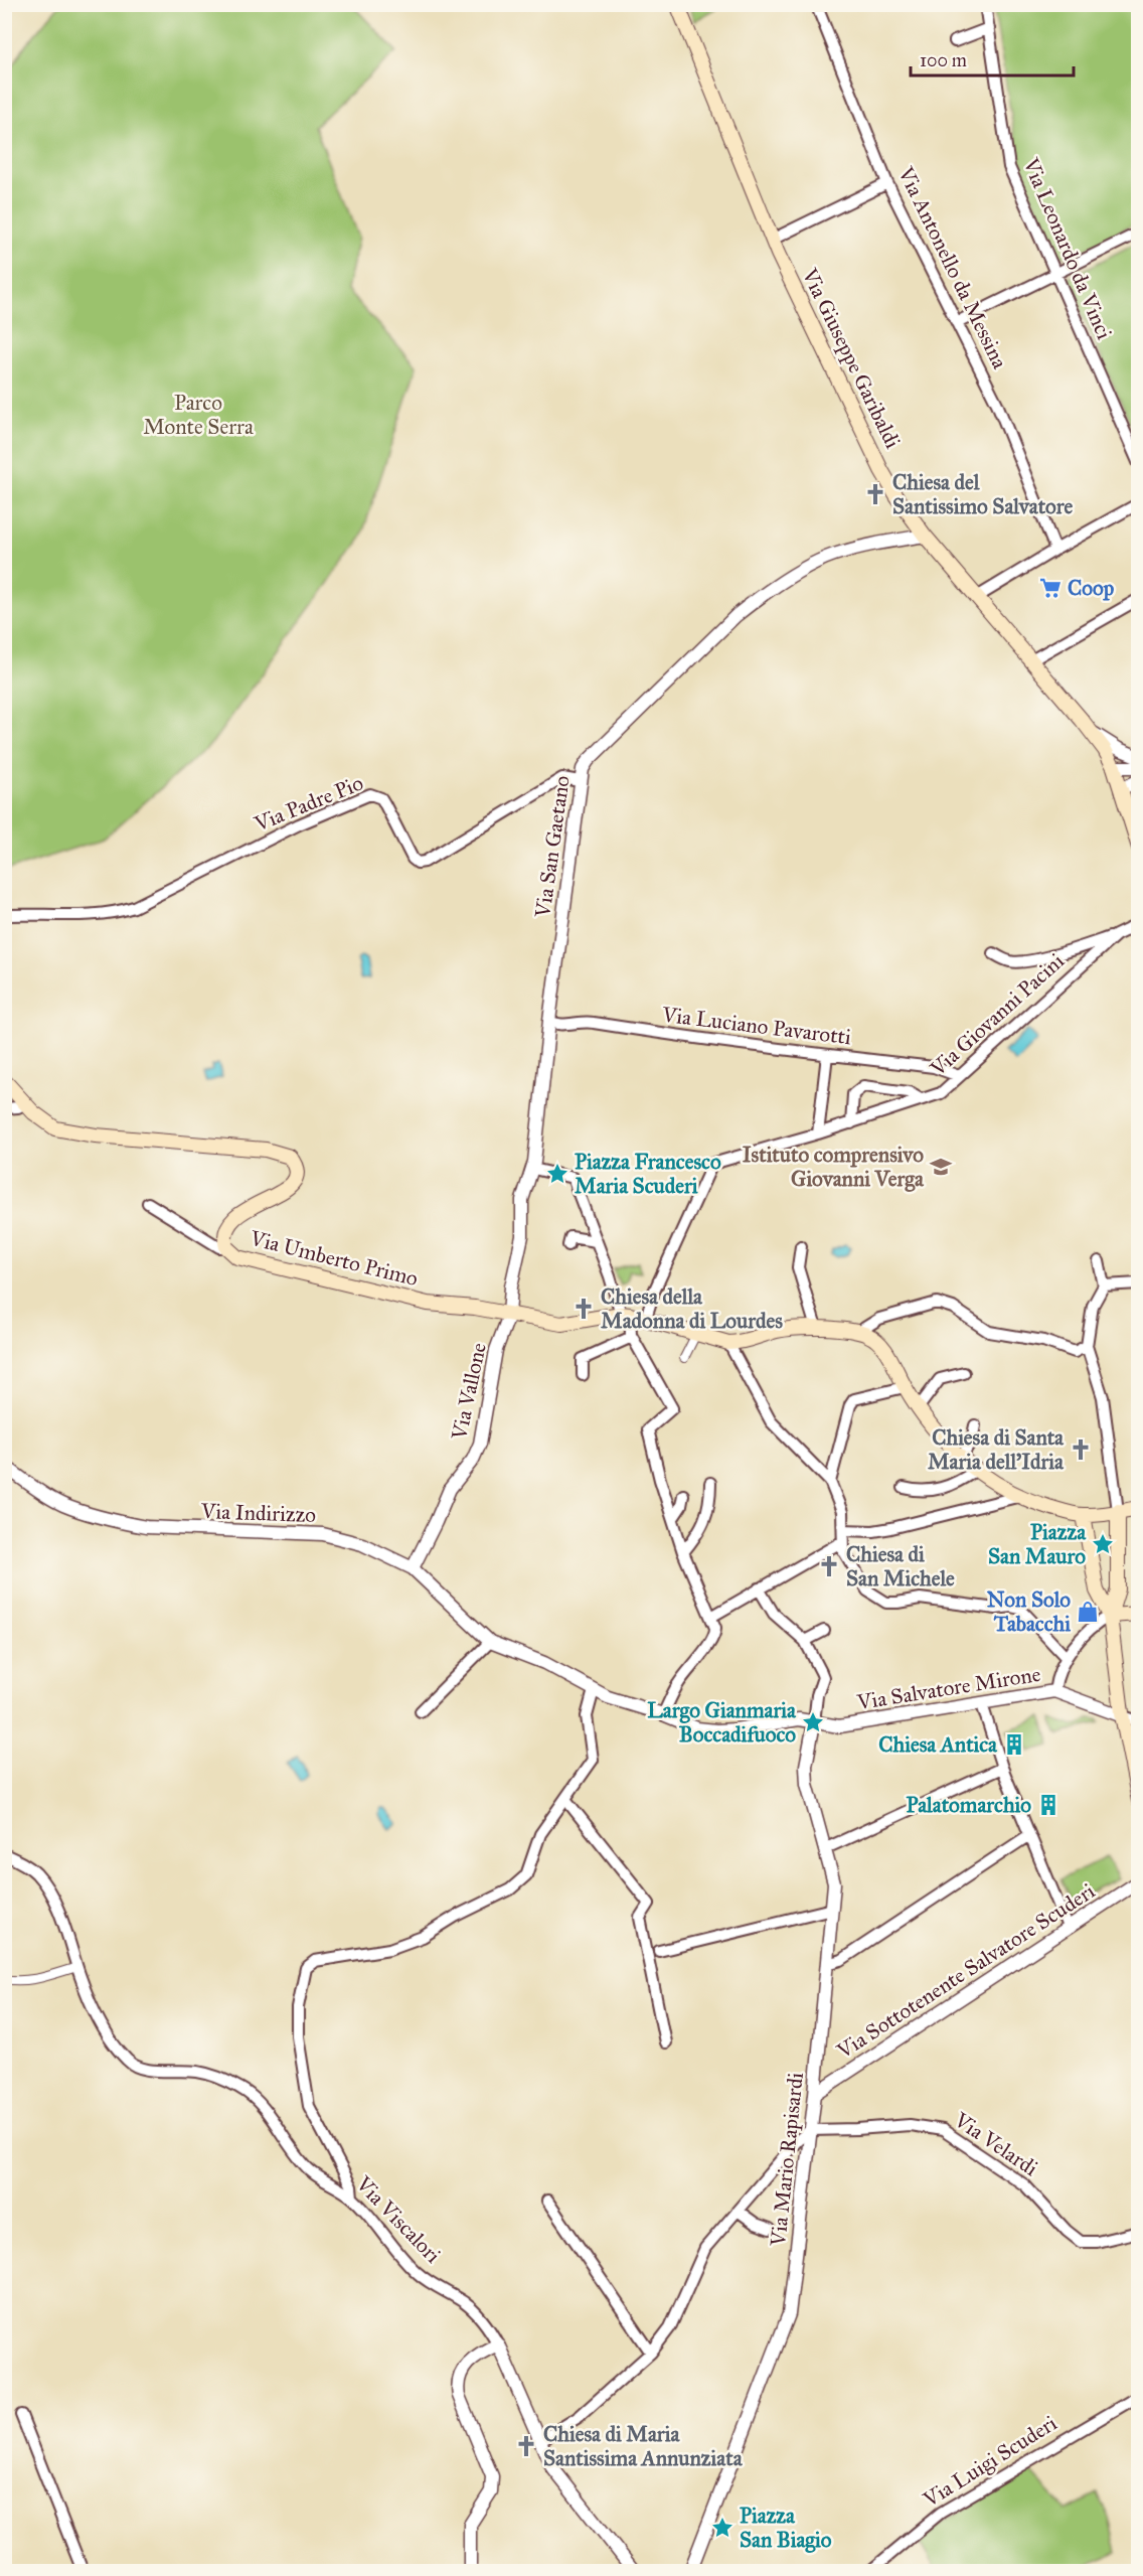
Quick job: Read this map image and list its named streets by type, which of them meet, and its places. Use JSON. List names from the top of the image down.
{
  "streets": {
    "main road": ["Via Giuseppe Garibaldi", "Via Umberto Primo"],
    "street": [
      "Via Leonardo da Vinci",
      "Via Antonello da Messina",
      "Via Padre Pio",
      "Via San Gaetano",
      "Via Giovanni Pacini",
      "Via Luciano Pavarotti",
      "Via Vallone",
      "Via Indirizzo",
      "Via Salvatore Mirone",
      "Via Sottotenente Salvatore Scuderi",
      "Via Velardi",
      "Via Mario Rapisardi",
      "Via Viscalori",
      "Via Luigi Scuderi"
    ]
  },
  "crossings": [
    ["Via Giuseppe Garibaldi", "Via San Gaetano"],
    ["Via Padre Pio", "Via San Gaetano"],
    ["Via San Gaetano", "Via Luciano Pavarotti"],
    ["Via San Gaetano", "Via Umberto Primo"],
    ["Via San Gaetano", "Via Vallone"],
    ["Via Giovanni Pacini", "Via Luciano Pavarotti"],
    ["Via Umberto Primo", "Via Vallone"],
    ["Via Vallone", "Via Indirizzo"],
    ["Via Indirizzo", "Via Salvatore Mirone"],
    ["Via Indirizzo", "Via Mario Rapisardi"],
    ["Via Salvatore Mirone", "Via Mario Rapisardi"],
    ["Via Sottotenente Salvatore Scuderi", "Via Mario Rapisardi"],
    ["Via Velardi", "Via Mario Rapisardi"]
  ],
  "parks": ["Parco Monte Serra"],
  "places": {
    "church": [
      "Chiesa del Santissimo Salvatore",
      "Chiesa della Madonna di Lourdes",
      "Chiesa di Santa Maria dell'Idria",
      "Chiesa di San Michele",
      "Chiesa di Maria Santissima Annunziata"
    ],
    "supermarket": ["Coop"],
    "school or university": ["Istituto comprensivo Giovanni Verga"],
    "place": [
      "Piazza Francesco Maria Scuderi",
      "Piazza San Mauro",
      "Largo Gianmaria Boccadifuoco",
      "Piazza San Biagio"
    ],
    "shop": ["Non Solo Tabacchi"],
    "building": ["Chiesa Antica", "Palatomarchio"]
  },
  "scale_bar": "100 m"
}
